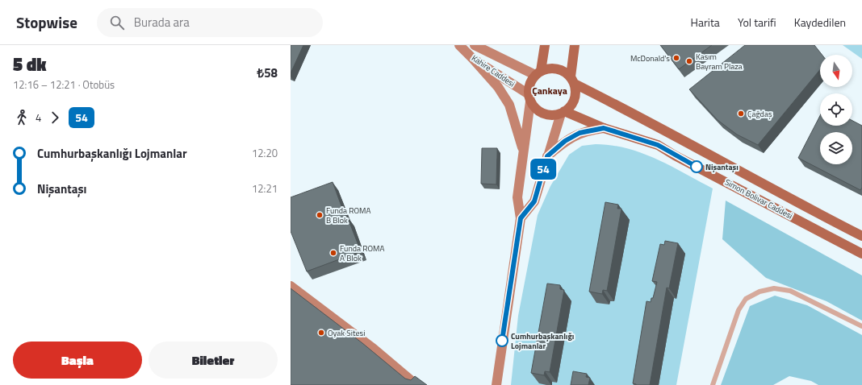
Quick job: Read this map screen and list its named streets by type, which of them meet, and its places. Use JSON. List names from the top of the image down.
{
  "streets": {
    "main road": ["Kahire Caddesi", "Simon Bolivar Caddesi"]
  },
  "crossings": [
    ["Kahire Caddesi", "Simon Bolivar Caddesi"]
  ],
  "districts": ["Çankaya"],
  "places": [
    "McDonald's",
    "Kasım Bayram Plaza",
    "Çağdaş",
    "Nişantaşı",
    "Funda ROMA B Blok",
    "Funda ROMA A Blok",
    "Oyak Sitesi",
    "Cumhurbaşkanlığı Lojmanlar"
  ],
  "lines": ["bus line 54"],
  "north": "bottom",
  "page": {
    "header": "Stopwise",
    "search": "Burada ara",
    "nav": ["Harita", "Yol tarifi", "Kaydedilen"],
    "heading": ["5 dk", "12:16 – 12:21 · Otobüs", "₺58"],
    "on_map": "54",
    "legs": ["4", "54"],
    "list": [
      {
        "name": "Cumhurbaşkanlığı Lojmanlar",
        "value": "12:20"
      },
      {
        "name": "Nişantaşı",
        "value": "12:21"
      }
    ],
    "buttons": ["Başla", "Biletler"]
  }
}
